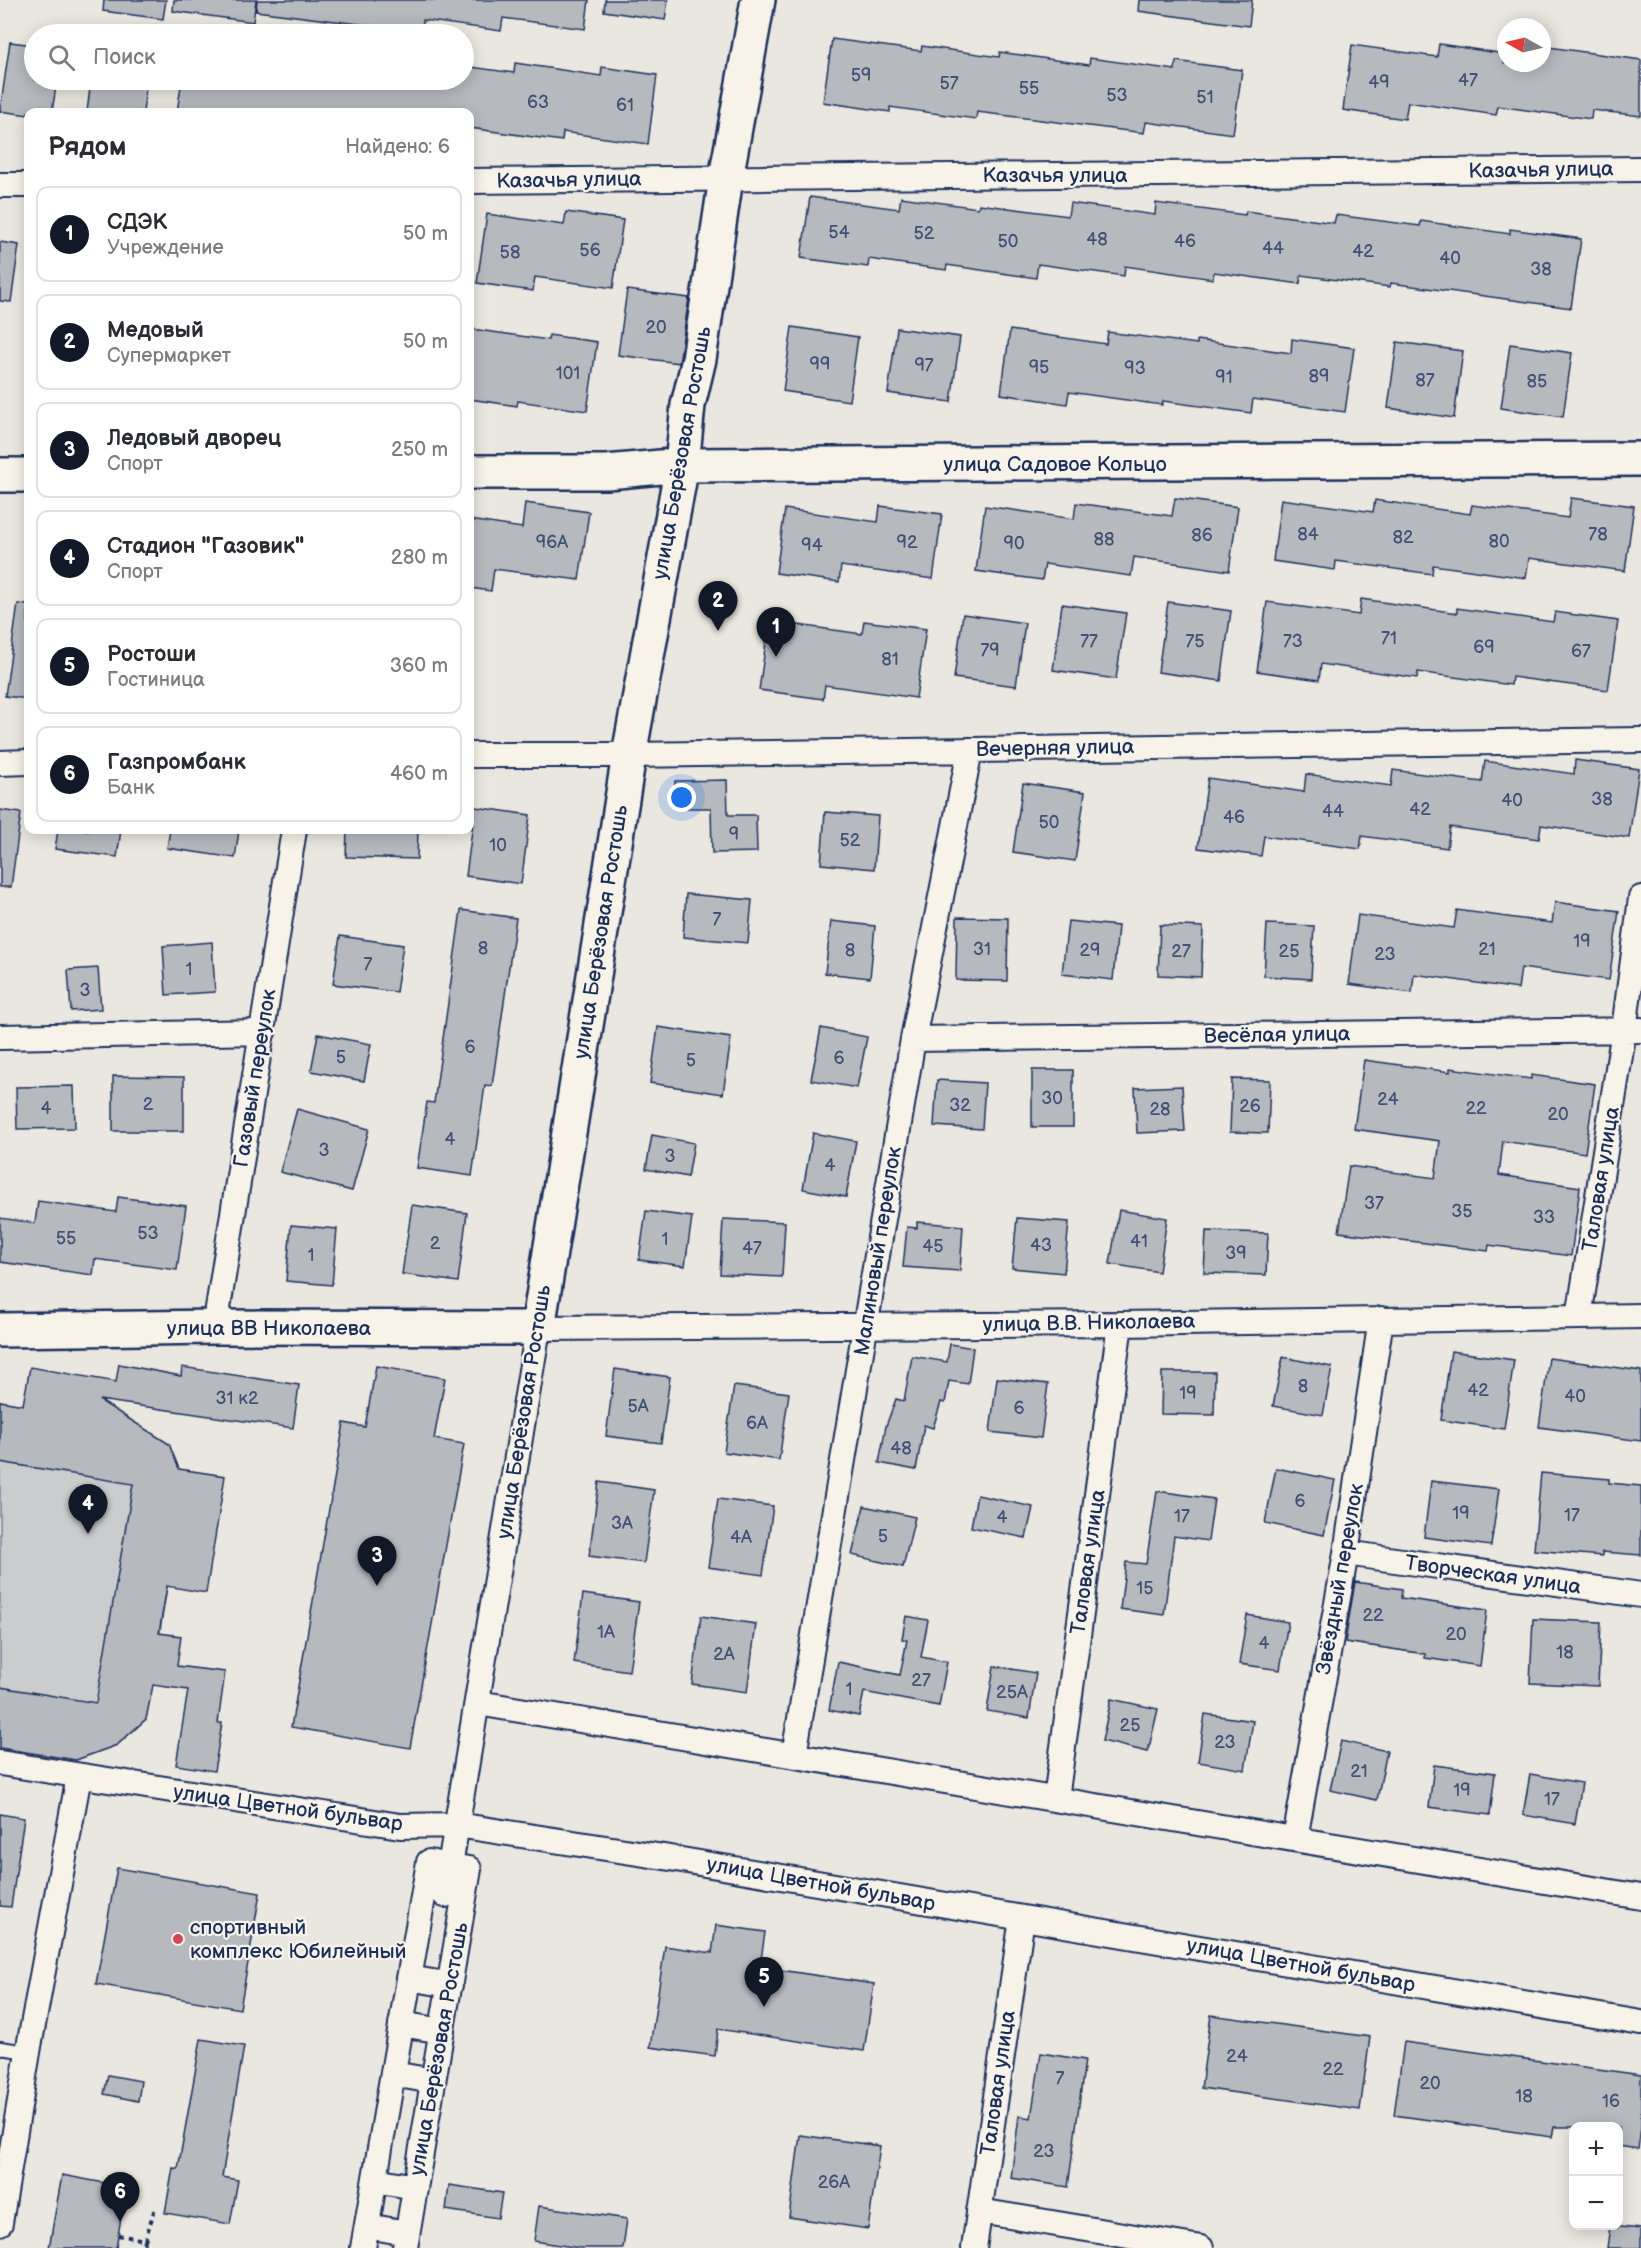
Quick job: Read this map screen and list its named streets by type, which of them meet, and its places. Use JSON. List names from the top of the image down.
{
  "streets": {
    "street": [
      "Казачья улица",
      "улица Берёзовая Ростошь",
      "улица Садовое Кольцо",
      "Вечерняя улица",
      "Весёлая улица",
      "Газовый переулок",
      "Таловая улица",
      "Малиновый переулок",
      "улица В.В. Николаева",
      "улица ВВ Николаева",
      "Творческая улица",
      "Звёздный переулок",
      "улица Цветной бульвар"
    ]
  },
  "crossings": [
    ["Казачья улица", "улица Берёзовая Ростошь"],
    ["улица Берёзовая Ростошь", "улица Садовое Кольцо"],
    ["улица Берёзовая Ростошь", "Вечерняя улица"],
    ["улица Берёзовая Ростошь", "улица В.В. Николаева"],
    ["улица Берёзовая Ростошь", "улица ВВ Николаева"],
    ["улица Берёзовая Ростошь", "улица Цветной бульвар"],
    ["Вечерняя улица", "Малиновый переулок"],
    ["Весёлая улица", "Таловая улица"],
    ["Весёлая улица", "Малиновый переулок"],
    ["Газовый переулок", "улица ВВ Николаева"],
    ["Таловая улица", "улица В.В. Николаева"],
    ["Таловая улица", "улица Цветной бульвар"],
    ["Малиновый переулок", "улица В.В. Николаева"],
    ["улица В.В. Николаева", "улица ВВ Николаева"],
    ["улица В.В. Николаева", "Звёздный переулок"],
    ["Творческая улица", "Звёздный переулок"]
  ],
  "places": ["спортивный комплекс Юбилейный"],
  "house_numbers": [
    "59",
    "47",
    "49",
    "57",
    "55",
    "53",
    "51",
    "63",
    "61",
    "54",
    "52",
    "48",
    "50",
    "46",
    "44",
    "56",
    "42",
    "58",
    "40",
    "38",
    "20",
    "99",
    "97",
    "95",
    "93",
    "101",
    "89",
    "91",
    "87",
    "85",
    "84",
    "78",
    "86",
    "82",
    "88",
    "80",
    "96А",
    "92",
    "90",
    "94",
    "71",
    "77",
    "75",
    "73",
    "69",
    "79",
    "67",
    "81",
    "38",
    "40",
    "42",
    "44",
    "46",
    "50",
    "9",
    "52",
    "10",
    "7",
    "19",
    "8",
    "31",
    "21",
    "8",
    "29",
    "27",
    "25",
    "23",
    "7",
    "1",
    "3",
    "6",
    "5",
    "6",
    "5",
    "30",
    "24",
    "2",
    "32",
    "26",
    "4",
    "22",
    "28",
    "20",
    "4",
    "3",
    "3",
    "4",
    "37",
    "35",
    "33",
    "53",
    "55",
    "1",
    "41",
    "2",
    "43",
    "45",
    "47",
    "39",
    "1",
    "8",
    "42",
    "19",
    "40",
    "31 к2",
    "5А",
    "6",
    "6А",
    "48",
    "6",
    "19",
    "17",
    "17",
    "4",
    "3А",
    "5",
    "4А",
    "15",
    "22",
    "1А",
    "20",
    "4",
    "18",
    "2А",
    "27",
    "1",
    "25А",
    "25",
    "23",
    "21",
    "19",
    "17",
    "24",
    "22",
    "7",
    "20",
    "18",
    "16",
    "23",
    "26А"
  ],
  "north": "left",
  "page": {
    "search": "Поиск",
    "heading": ["Рядом", "Найдено: 6"],
    "list": [
      {
        "mark": "1",
        "name": "СДЭК",
        "note": "Учреждение",
        "value": "50 m"
      },
      {
        "mark": "2",
        "name": "Медовый",
        "note": "Супермаркет",
        "value": "50 m"
      },
      {
        "mark": "3",
        "name": "Ледовый дворец",
        "note": "Спорт",
        "value": "250 m"
      },
      {
        "mark": "4",
        "name": "Стадион \"Газовик\"",
        "note": "Спорт",
        "value": "280 m"
      },
      {
        "mark": "5",
        "name": "Ростоши",
        "note": "Гостиница",
        "value": "360 m"
      },
      {
        "mark": "6",
        "name": "Газпромбанк",
        "note": "Банк",
        "value": "460 m"
      }
    ],
    "pins": [
      "2",
      "1",
      "4",
      "3",
      "5",
      "6"
    ],
    "map_buttons": ["+", "−"]
  }
}
